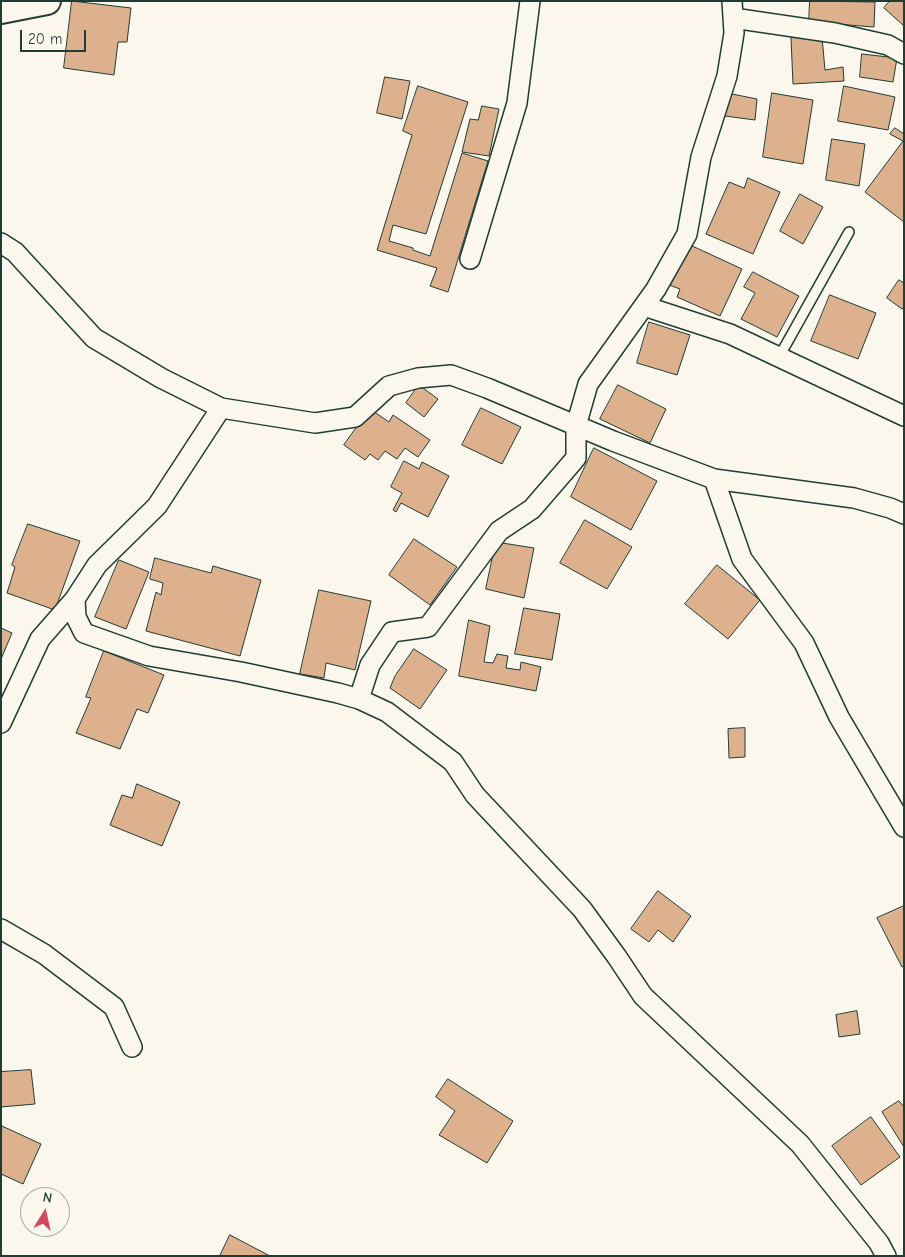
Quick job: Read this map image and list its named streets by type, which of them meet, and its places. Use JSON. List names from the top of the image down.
{
  "scale_bar": "20 m",
  "north": "top"
}
